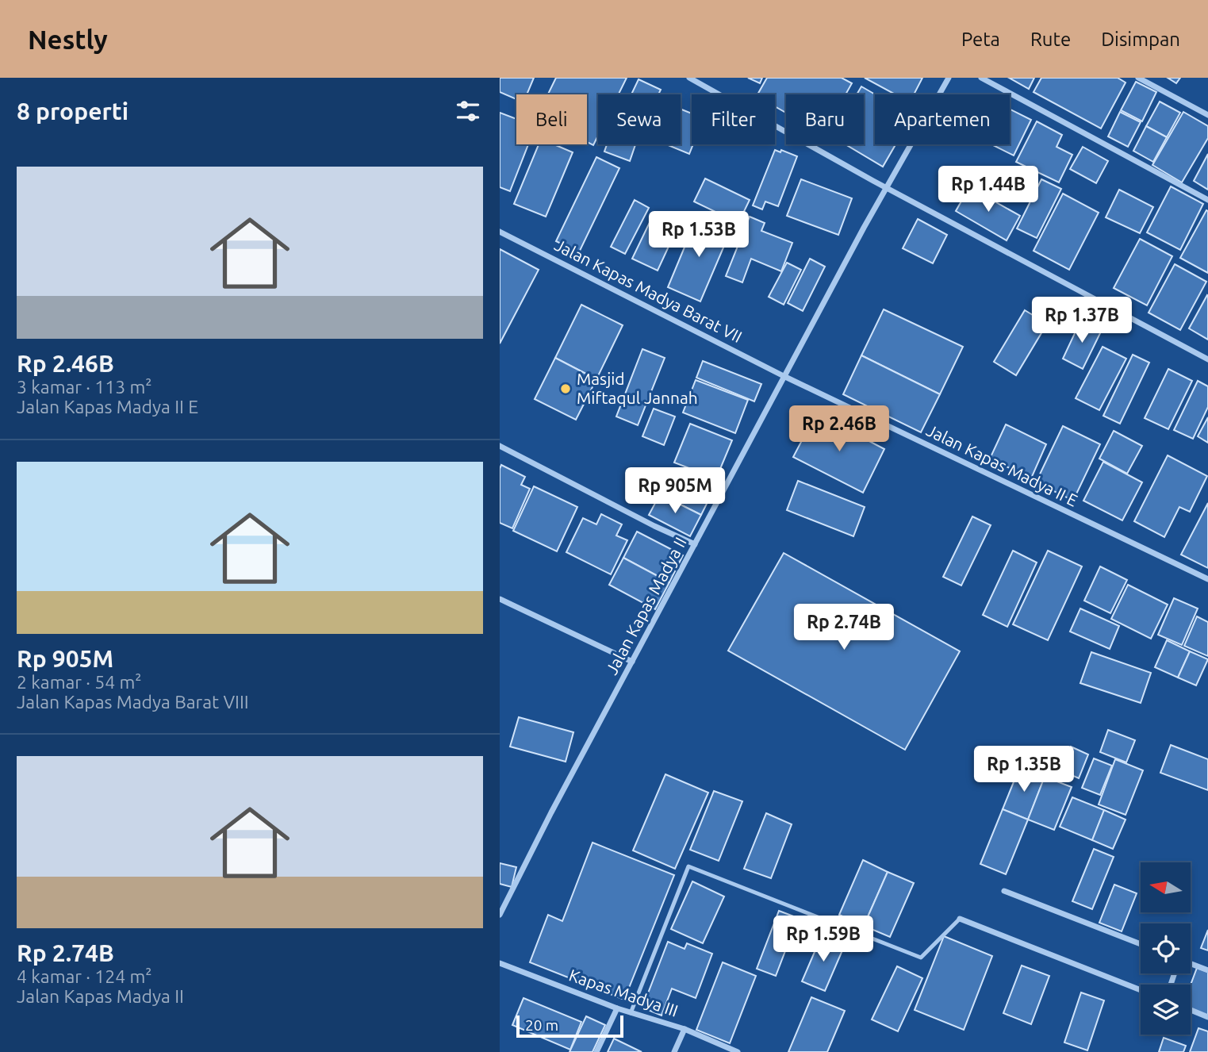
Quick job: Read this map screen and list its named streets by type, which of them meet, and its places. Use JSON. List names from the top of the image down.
{
  "streets": {
    "street": [
      "Jalan Kapas Madya Barat VII",
      "Jalan Kapas Madya II E",
      "Jalan Kapas Madya II",
      "Kapas Madya III"
    ]
  },
  "crossings": [
    ["Jalan Kapas Madya Barat VII", "Jalan Kapas Madya II E"],
    ["Jalan Kapas Madya Barat VII", "Jalan Kapas Madya II"],
    ["Jalan Kapas Madya II E", "Jalan Kapas Madya II"]
  ],
  "places": ["Masjid Miftaqul Jannah"],
  "scale_bar": "20 m",
  "north": "left",
  "page": {
    "header": "Nestly",
    "nav": ["Peta", "Rute", "Disimpan"],
    "heading": "8 properti",
    "chip": [
      "Beli",
      "Sewa",
      "Filter",
      "Baru",
      "Apartemen"
    ],
    "list": [
      {
        "name": "Rp 2.46B",
        "note": "3 kamar · 113 m² · Jalan Kapas Madya II E"
      },
      {
        "name": "Rp 905M",
        "note": "2 kamar · 54 m² · Jalan Kapas Madya Barat VIII"
      },
      {
        "name": "Rp 2.74B",
        "note": "4 kamar · 124 m² · Jalan Kapas Madya II"
      }
    ],
    "price": [
      "Rp 1.44B",
      "Rp 1.53B",
      "Rp 1.37B",
      "Rp 2.46B",
      "Rp 905M",
      "Rp 2.74B",
      "Rp 1.35B",
      "Rp 1.59B"
    ],
    "scale": "20 m"
  }
}
